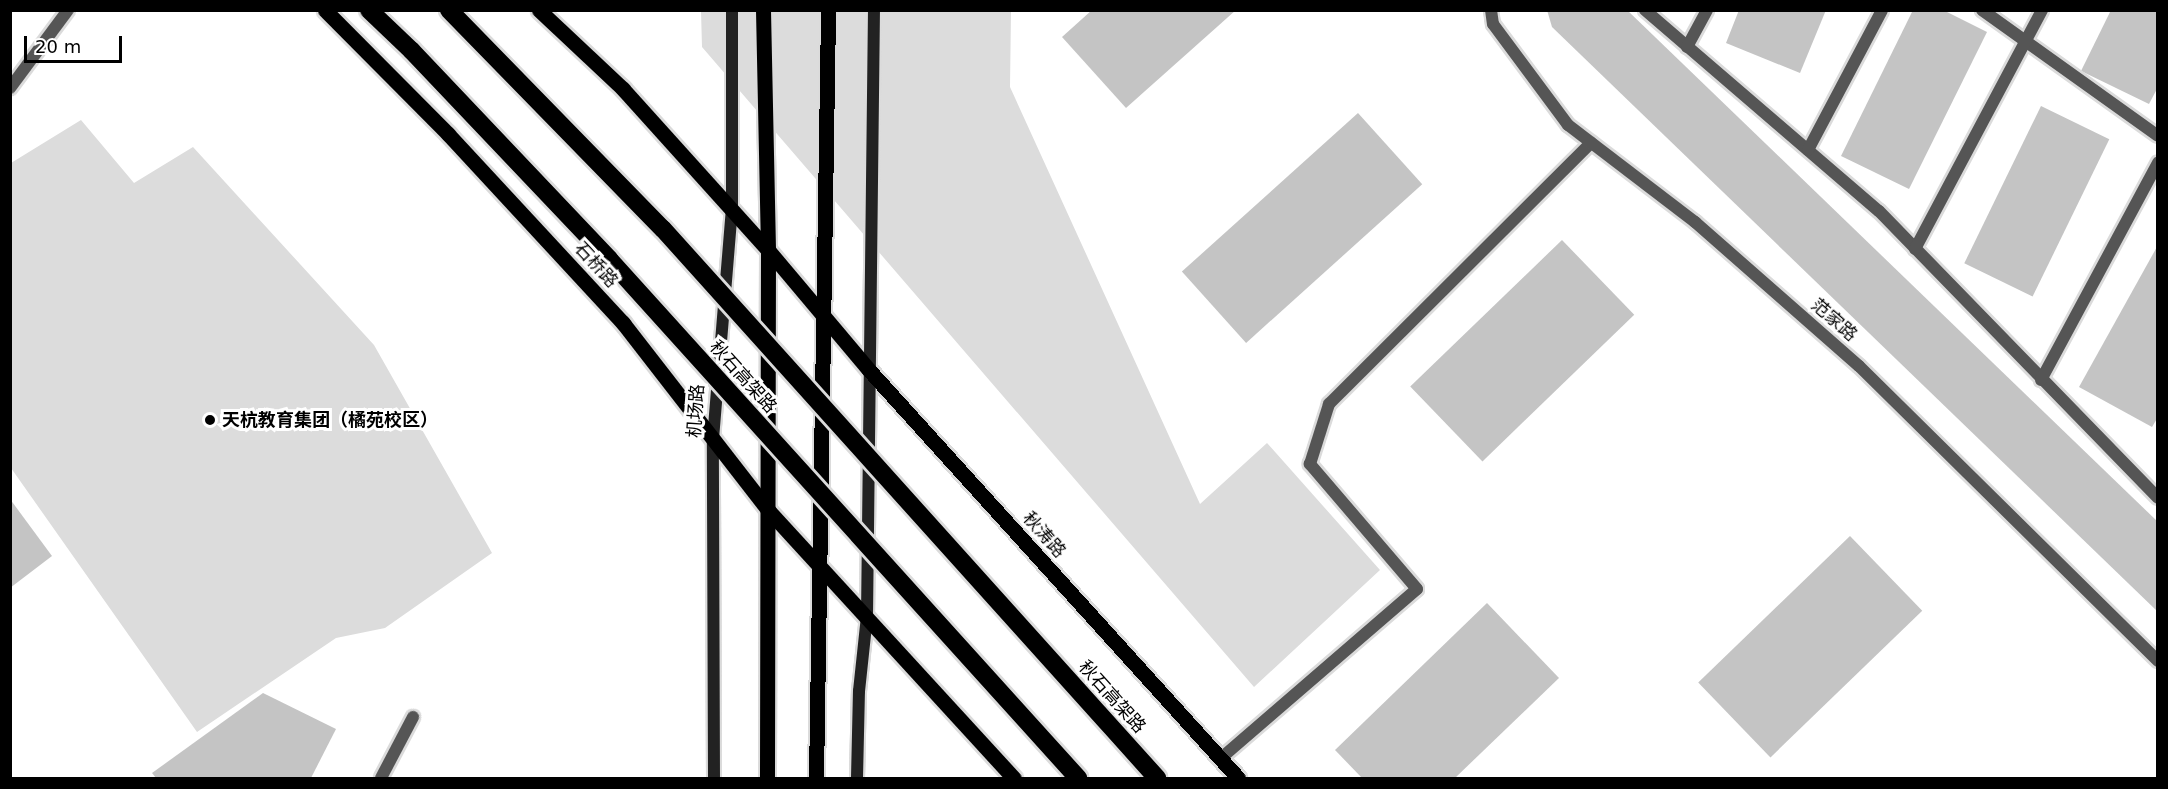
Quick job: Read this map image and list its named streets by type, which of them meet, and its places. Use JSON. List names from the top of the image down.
{
  "streets": {
    "highway": ["秋石高架路"],
    "main road": ["石桥路", "机场路", "秋涛路"],
    "street": ["范家路"]
  },
  "crossings": [
    ["石桥路", "机场路"]
  ],
  "places": ["天杭教育集团（橘苑校区）"],
  "scale_bar": "20 m"
}
